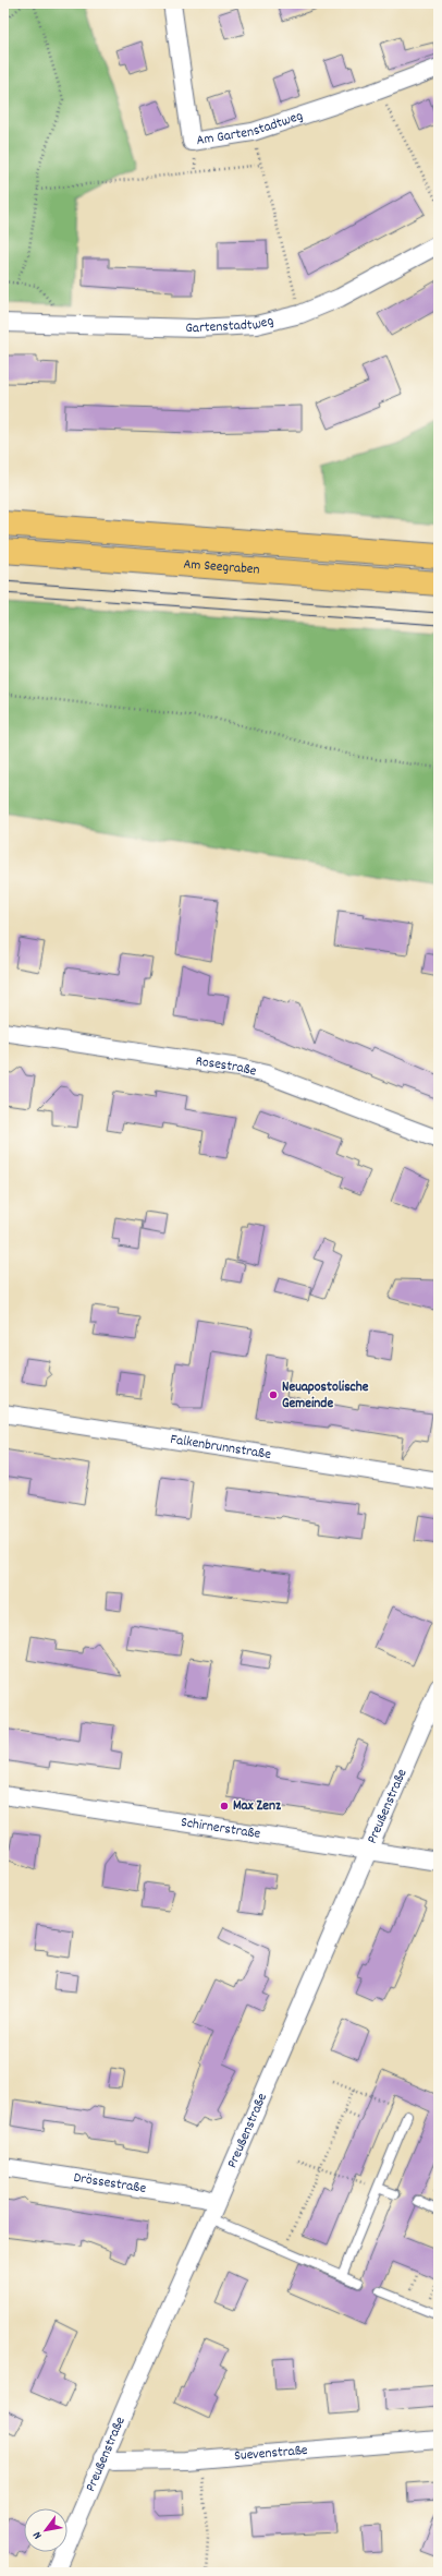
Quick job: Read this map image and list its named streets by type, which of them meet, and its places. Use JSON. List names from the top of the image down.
{
  "streets": {
    "main road": ["Am Seegraben"],
    "street": [
      "Am Gartenstadtweg",
      "Gartenstadtweg",
      "Rosestraße",
      "Falkenbrunnstraße",
      "Preußenstraße",
      "Schirnerstraße",
      "Drössestraße",
      "Suevenstraße"
    ]
  },
  "crossings": [
    ["Preußenstraße", "Schirnerstraße"],
    ["Preußenstraße", "Drössestraße"],
    ["Preußenstraße", "Suevenstraße"]
  ],
  "places": ["Neuapostolische Gemeinde", "Max Zenz"],
  "north": "bottom left"
}
